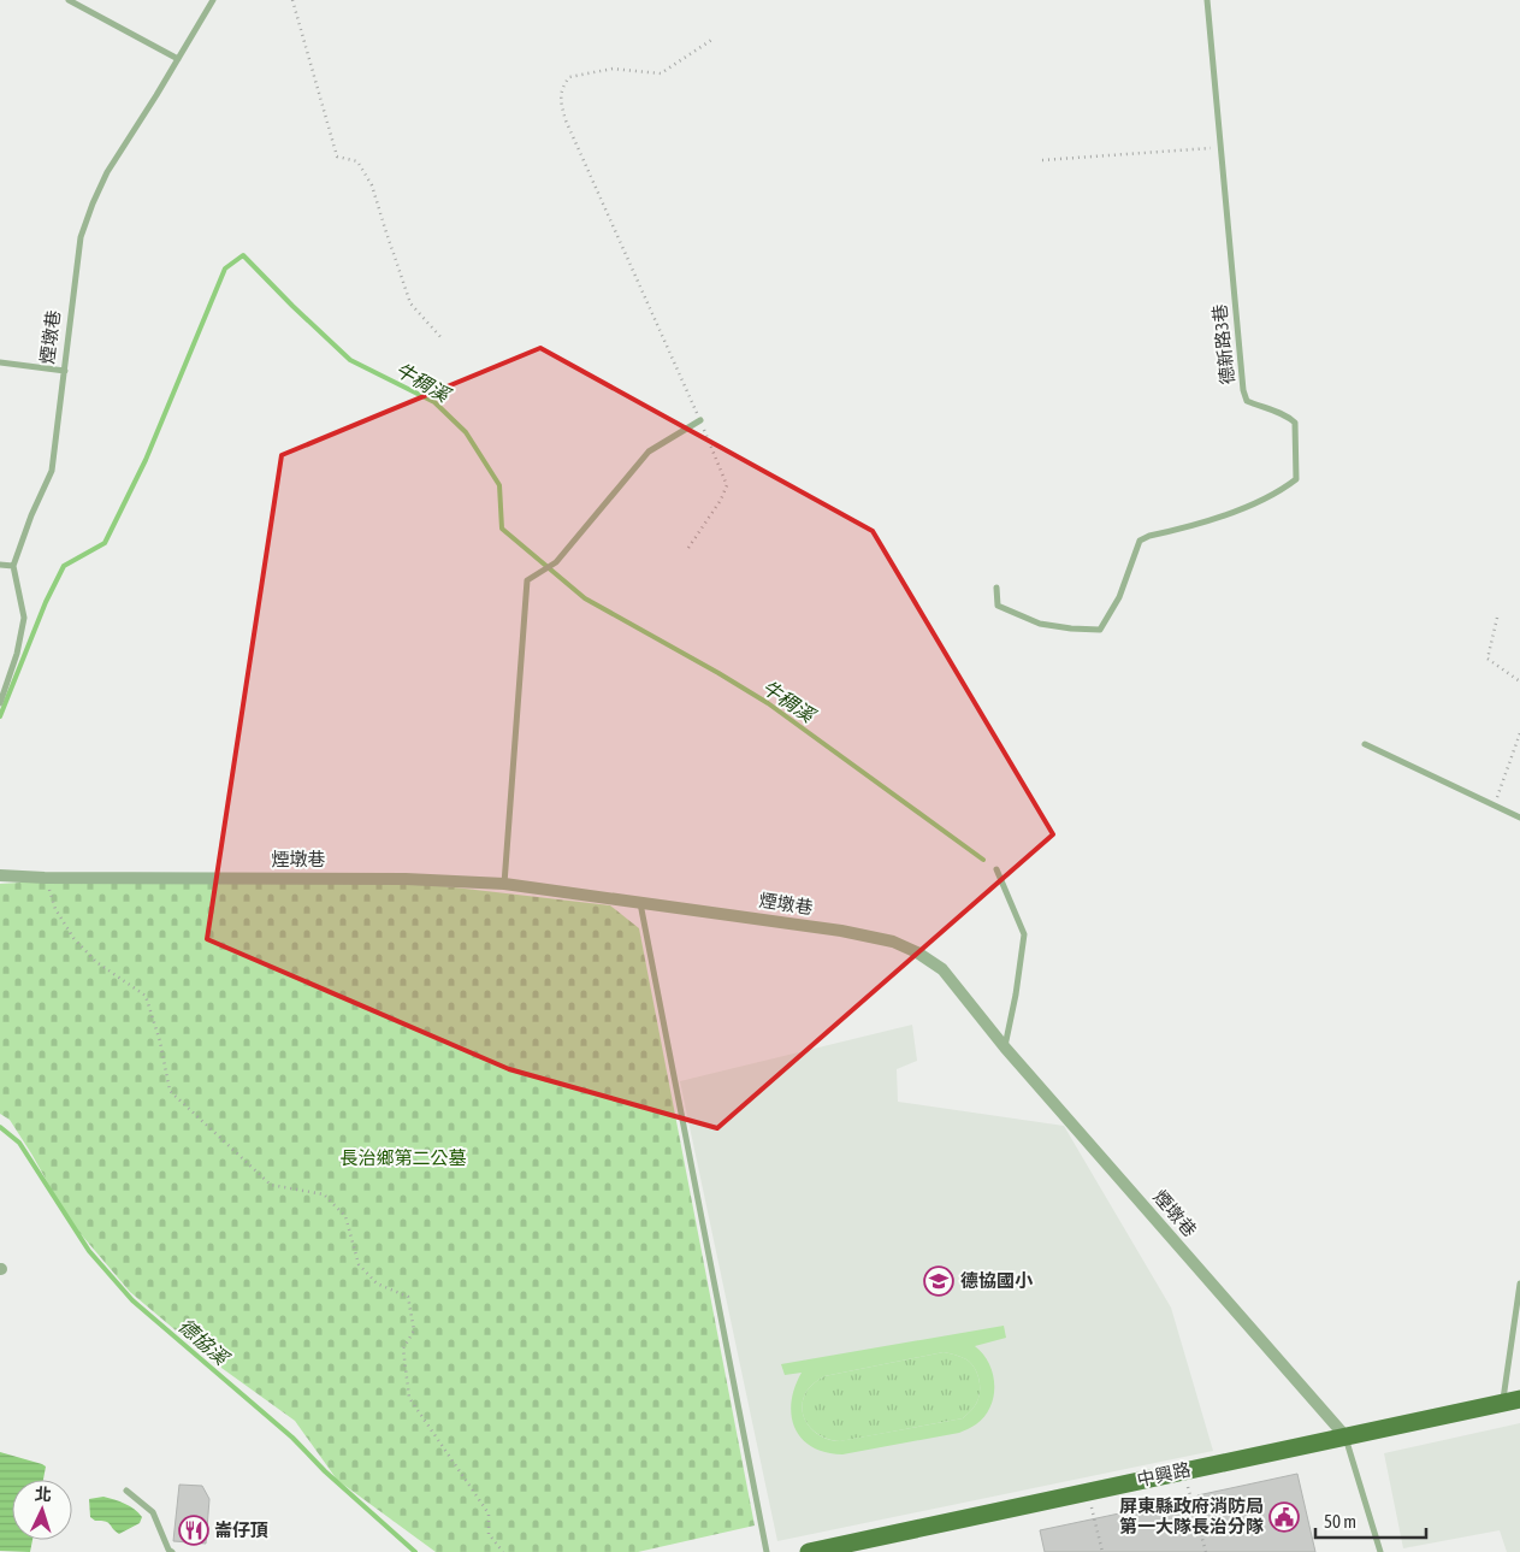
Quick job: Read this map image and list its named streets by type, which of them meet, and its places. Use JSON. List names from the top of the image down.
{
  "streets": {
    "main road": ["中興路"],
    "street": ["煙墩巷"],
    "lane": ["德新路3巷"]
  },
  "crossings": [
    ["煙墩巷", "中興路"]
  ],
  "water": ["牛稠溪", "德協溪"],
  "parks": ["長治鄉第二公墓"],
  "places": {
    "school or university": ["德協國小"],
    "public building": ["屏東縣政府消防局 第一大隊長治分隊"],
    "restaurant": ["崙仔頂"]
  },
  "scale_bar": "50 m",
  "north": "top"
}
